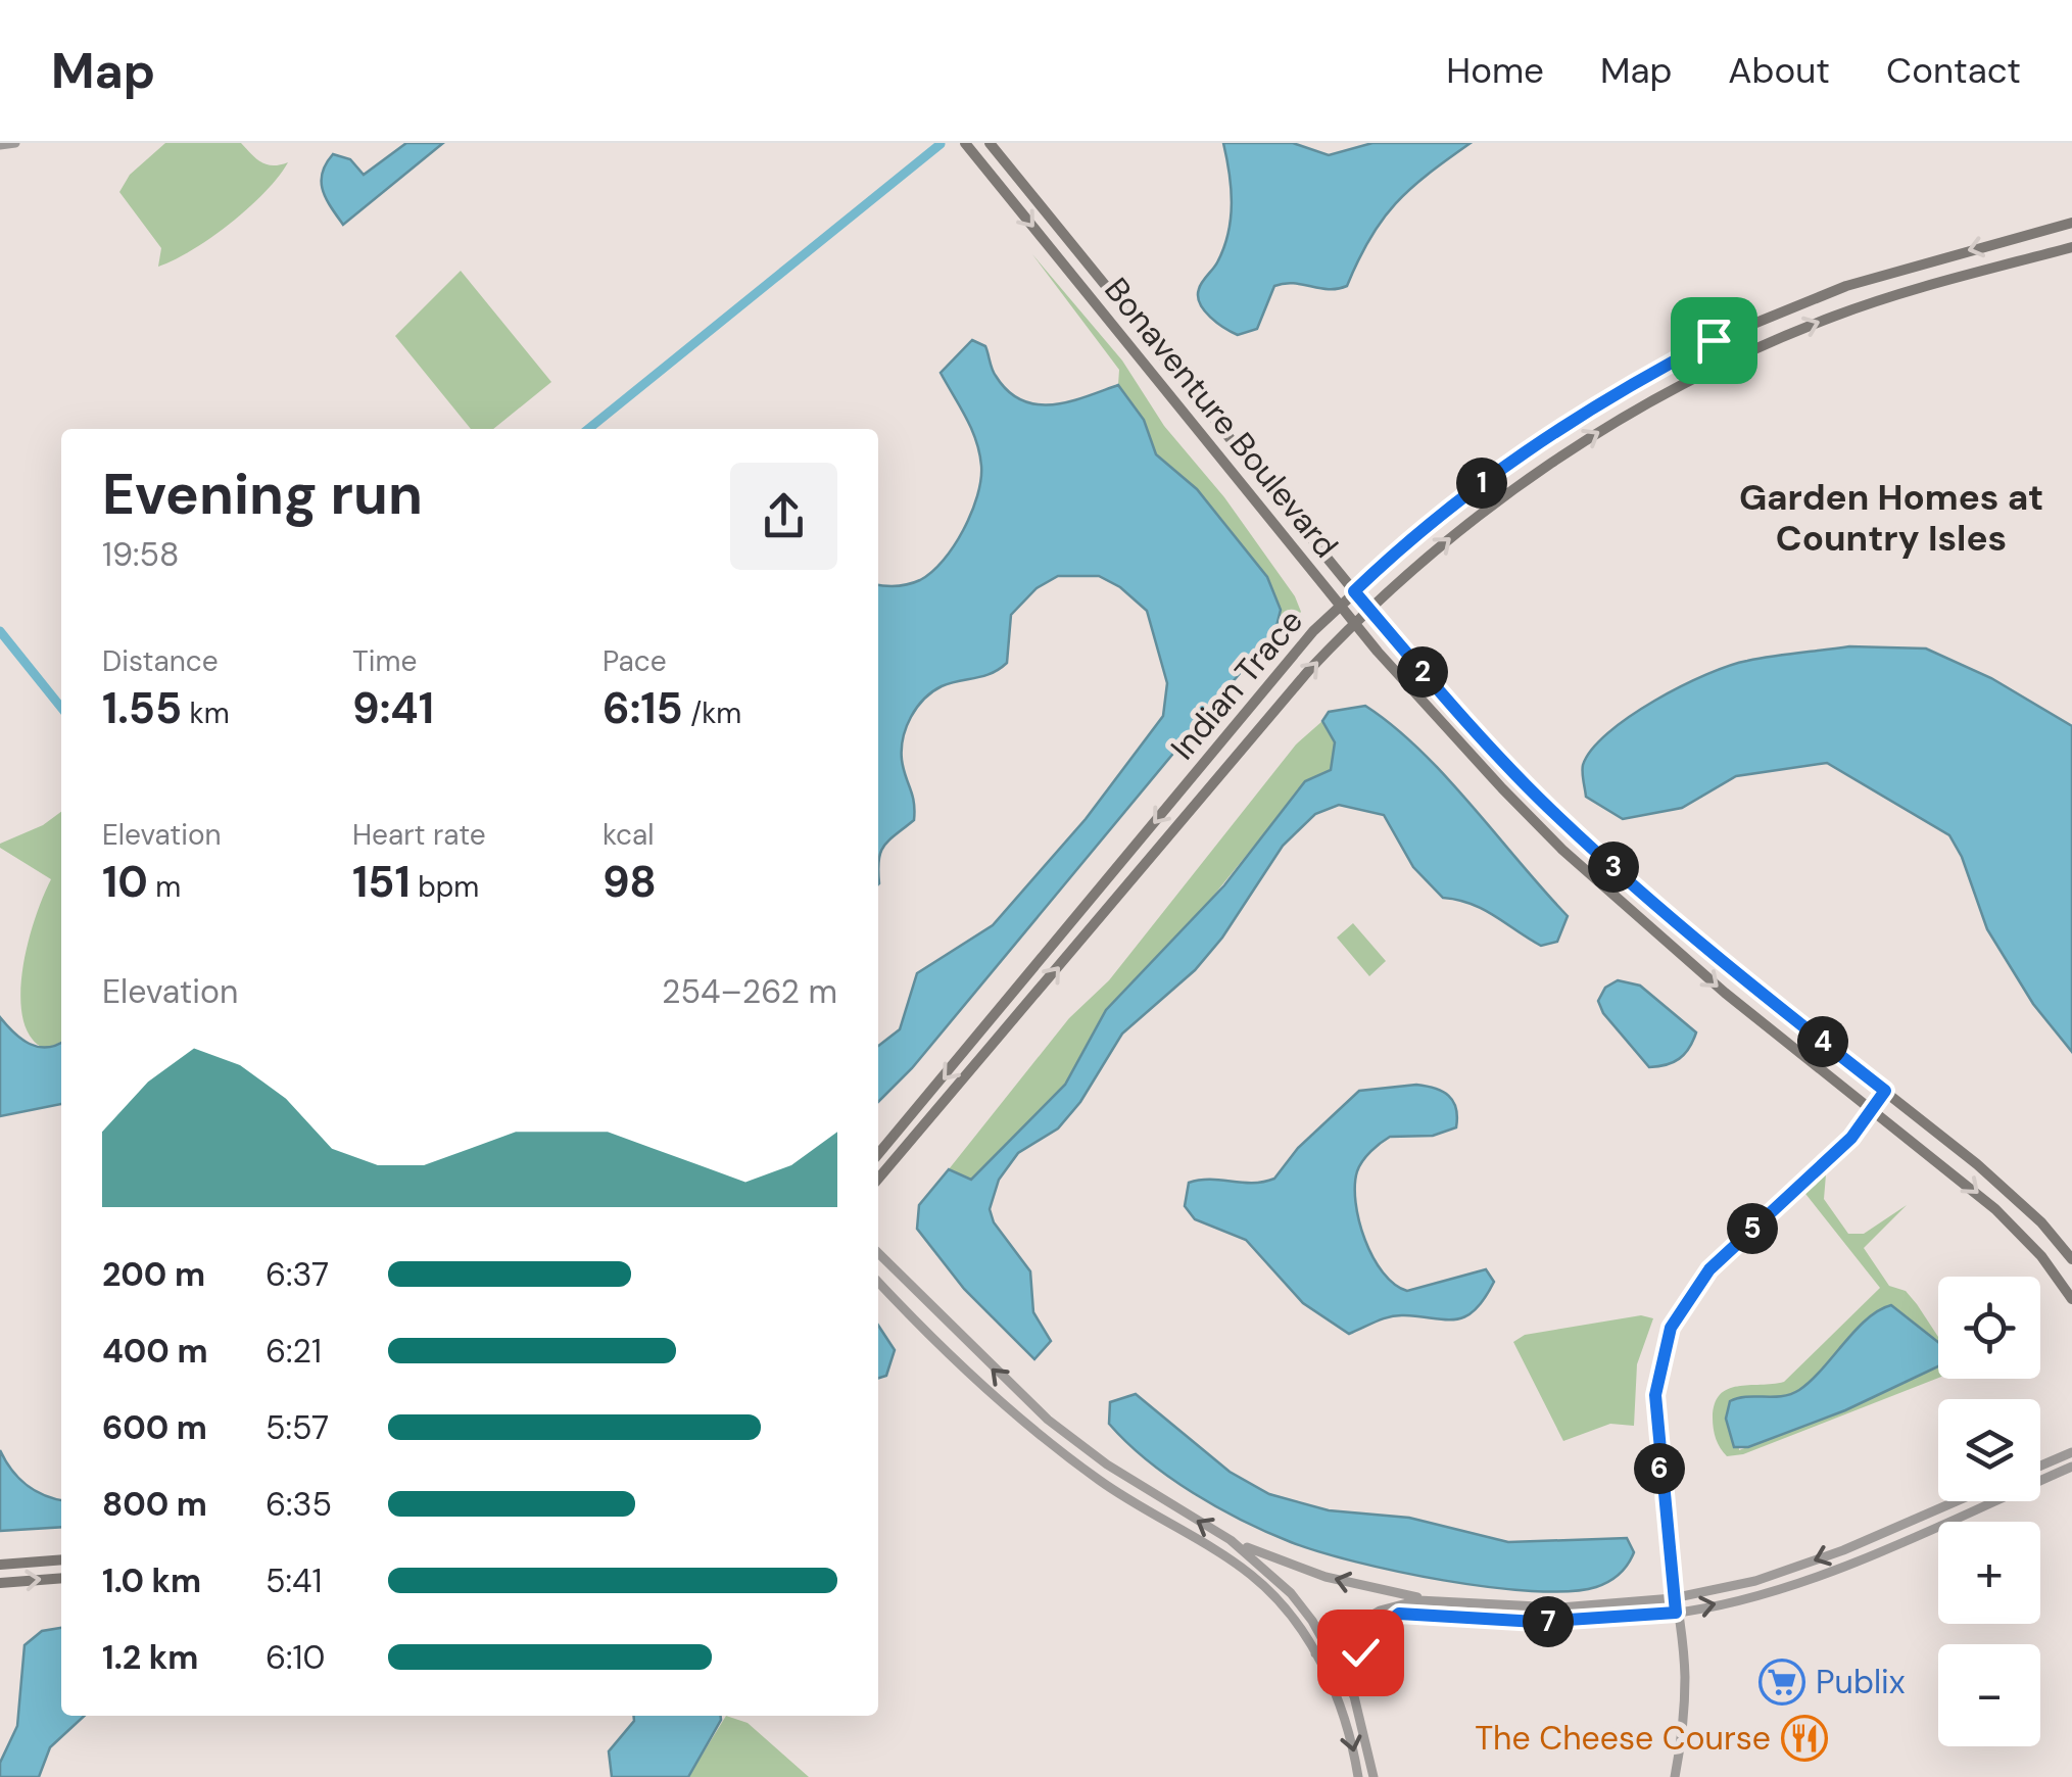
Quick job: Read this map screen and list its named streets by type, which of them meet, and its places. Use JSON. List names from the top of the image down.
{
  "streets": {
    "main road": ["Bonaventure Boulevard", "Indian Trace"]
  },
  "crossings": [
    ["Bonaventure Boulevard", "Indian Trace"]
  ],
  "districts": ["Garden Homes at Country Isles"],
  "places": {
    "supermarket": ["Publix"],
    "restaurant": ["The Cheese Course"]
  },
  "page": {
    "header": "Map",
    "nav": [
      "Home",
      "Map",
      "About",
      "Contact"
    ],
    "heading": ["Evening run", "19:58"],
    "pins": [
      "1",
      "2",
      "3",
      "4",
      "5",
      "6",
      "7"
    ],
    "stats": [
      ["Distance", "1.55 km"],
      ["Time", "9:41"],
      ["Pace", "6:15 /km"],
      ["Elevation", "10 m"],
      ["Heart rate", "151 bpm"],
      ["kcal", "98"]
    ],
    "chart": ["Elevation", "254–262 m"],
    "list": [
      {
        "name": "200 m",
        "note": "6:37"
      },
      {
        "name": "400 m",
        "note": "6:21"
      },
      {
        "name": "600 m",
        "note": "5:57"
      },
      {
        "name": "800 m",
        "note": "6:35"
      },
      {
        "name": "1.0 km",
        "note": "5:41"
      },
      {
        "name": "1.2 km",
        "note": "6:10"
      }
    ],
    "map_buttons": ["+", "−"]
  }
}
